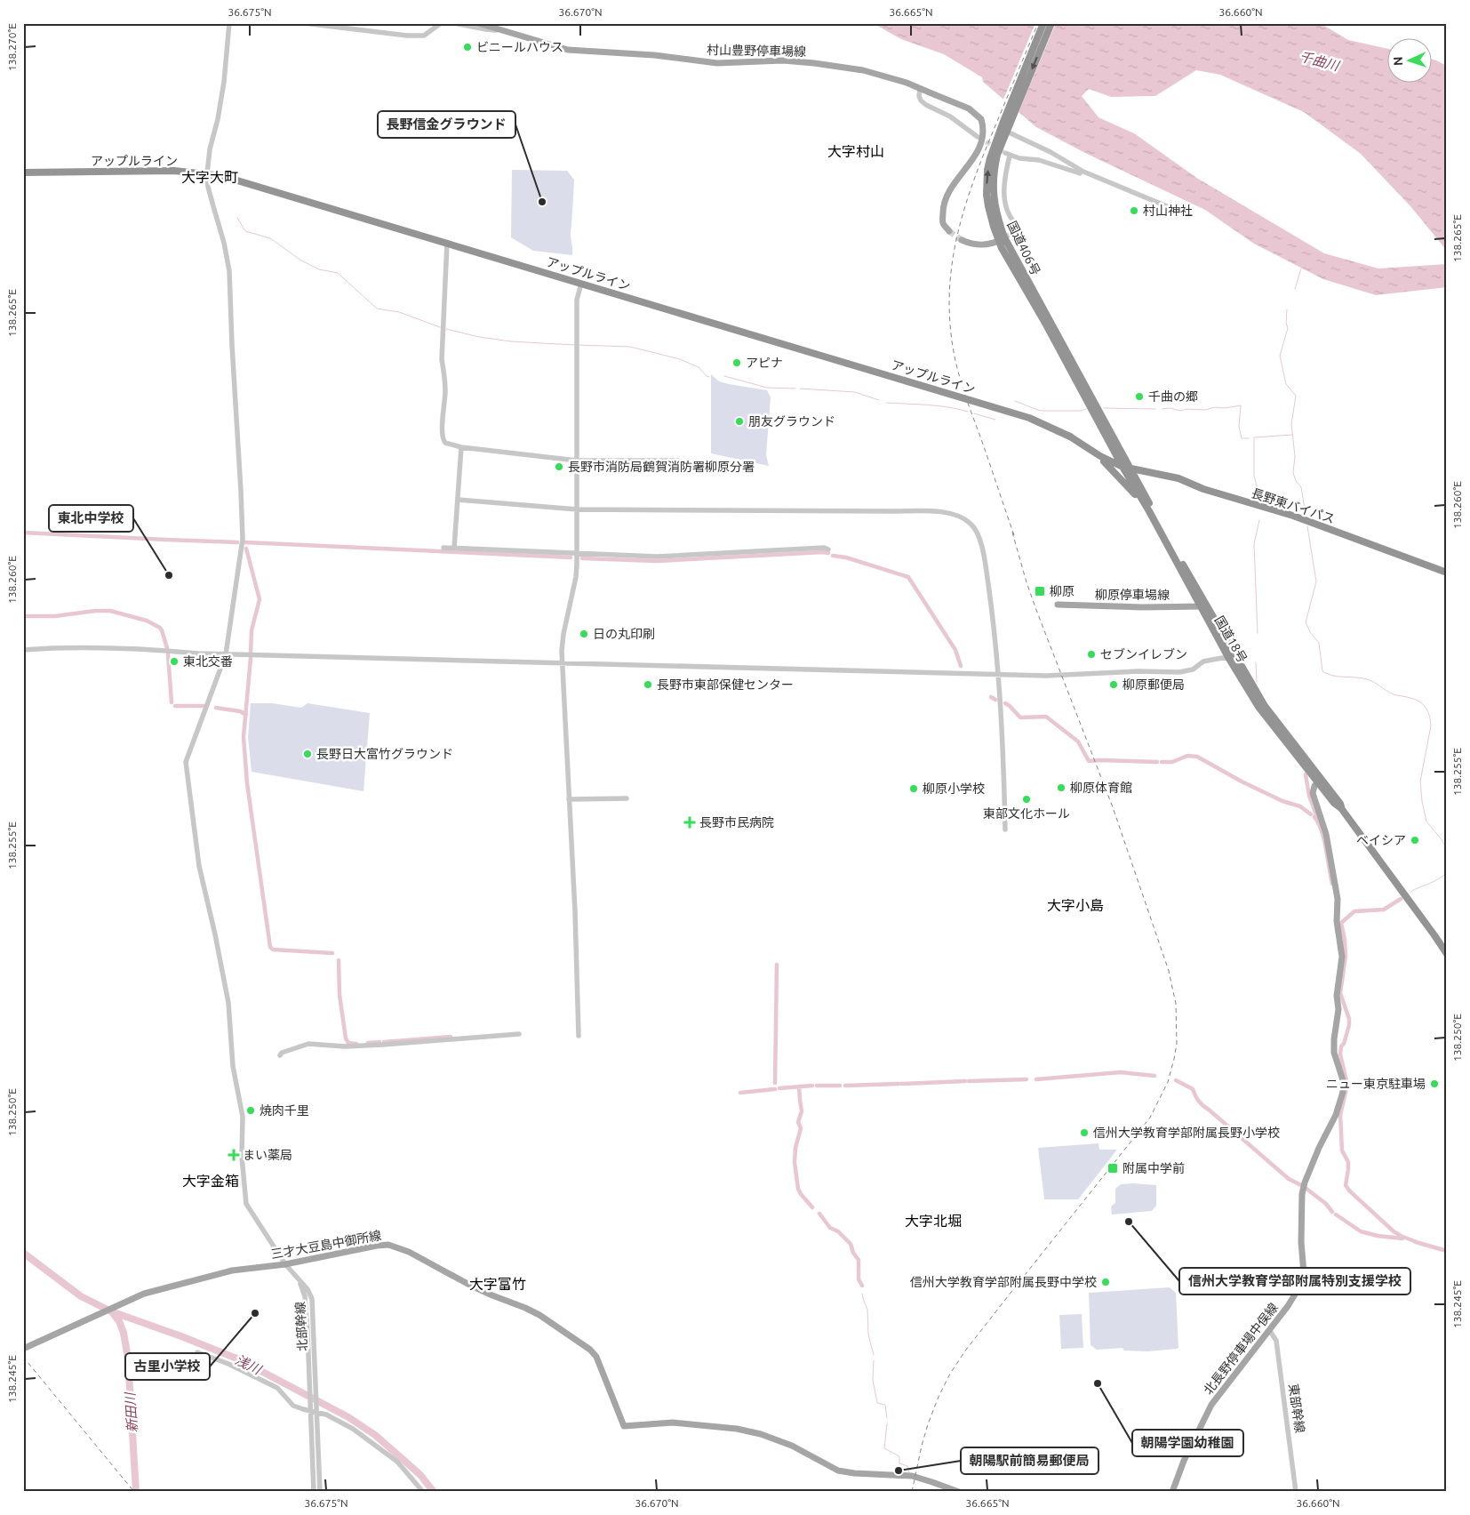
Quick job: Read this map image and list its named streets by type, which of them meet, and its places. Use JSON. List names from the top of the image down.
{
  "streets": {
    "highway": [
      "アップルライン",
      "国道406号",
      "長野東バイパス",
      "国道18号"
    ],
    "main road": [
      "村山豊野停車場線",
      "柳原停車場線",
      "三才大豆島中御所線",
      "北長野停車場中俣線"
    ],
    "street": ["北部幹線", "東部幹線"]
  },
  "crossings": [
    ["アップルライン", "国道406号"],
    ["アップルライン", "長野東バイパス"],
    ["アップルライン", "国道18号"],
    ["国道406号", "長野東バイパス"],
    ["国道406号", "国道18号"],
    ["長野東バイパス", "国道18号"],
    ["柳原停車場線", "国道18号"],
    ["国道18号", "北長野停車場中俣線"],
    ["北長野停車場中俣線", "東部幹線"]
  ],
  "districts": [
    "大字村山",
    "大字大町",
    "大字小島",
    "大字金箱",
    "大字北堀",
    "大字富竹"
  ],
  "water": ["千曲川", "浅川", "新田川"],
  "places": {
    "other": [
      "ビニールハウス",
      "長野信金グラウンド",
      "村山神社",
      "アピナ",
      "千曲の郷",
      "朋友グラウンド",
      "長野市消防局鶴賀消防署柳原分署",
      "東北中学校",
      "日の丸印刷",
      "セブンイレブン",
      "東北交番",
      "長野市東部保健センター",
      "柳原郵便局",
      "長野日大富竹グラウンド",
      "柳原体育館",
      "柳原小学校",
      "東部文化ホール",
      "ベイシア",
      "ニュー東京駐車場",
      "焼肉千里",
      "信州大学教育学部附属長野小学校",
      "信州大学教育学部附属特別支援学校",
      "信州大学教育学部附属長野中学校",
      "古里小学校",
      "朝陽学園幼稚園",
      "朝陽駅前簡易郵便局"
    ],
    "transit": ["柳原", "附属中学前"],
    "health": ["長野市民病院", "まい薬局"]
  },
  "north": "left",
  "coordinates": [
    "36.675°N",
    "36.670°N",
    "36.665°N",
    "36.660°N",
    "138.270°E",
    "138.265°E",
    "138.260°E",
    "138.255°E",
    "138.250°E",
    "138.245°E"
  ]
}
